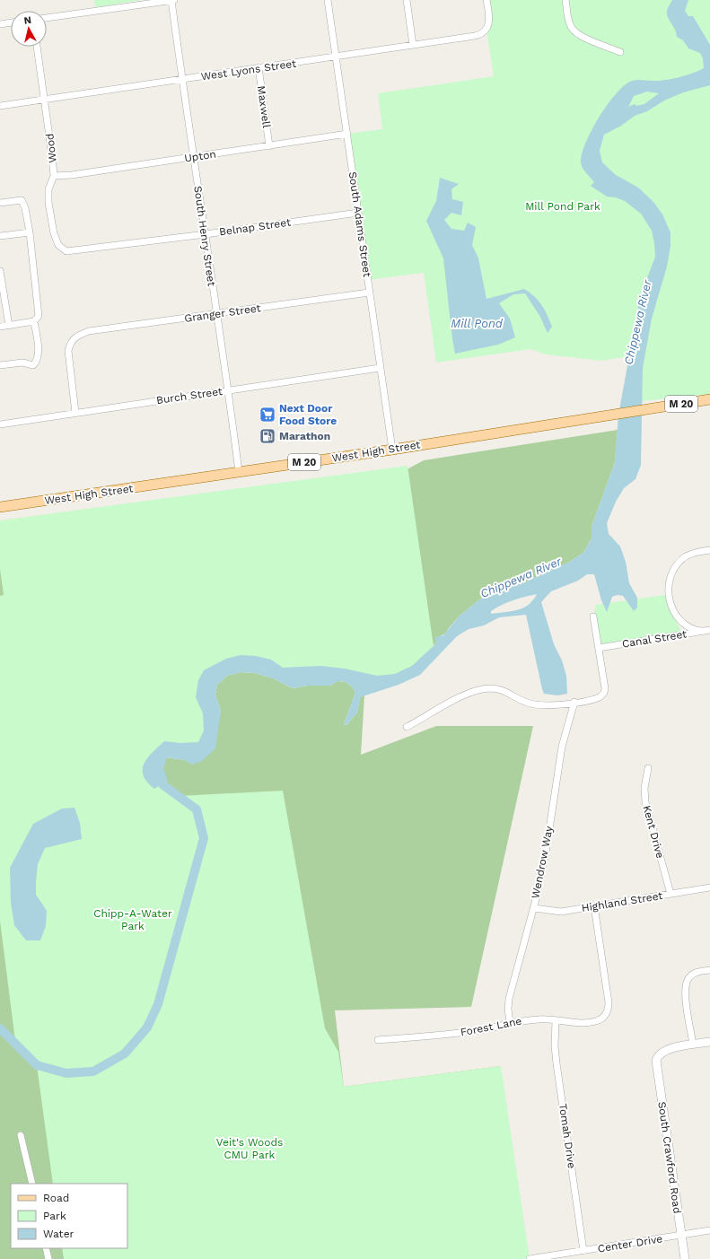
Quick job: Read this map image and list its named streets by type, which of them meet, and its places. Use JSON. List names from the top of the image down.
{
  "streets": {
    "main road": ["M 20", "West High Street"],
    "street": [
      "West Lyons Street",
      "Maxwell",
      "Wood",
      "Upton",
      "South Adams Street",
      "Belnap Street",
      "South Henry Street",
      "Granger Street",
      "Burch Street",
      "Canal Street",
      "Kent Drive",
      "Wendrow Way",
      "Highland Street",
      "Forest Lane",
      "Tomah Drive",
      "South Crawford Road",
      "Center Drive"
    ]
  },
  "crossings": [
    ["West Lyons Street", "Maxwell"],
    ["West Lyons Street", "Wood"],
    ["West Lyons Street", "South Adams Street"],
    ["West Lyons Street", "South Henry Street"],
    ["Maxwell", "Upton"],
    ["Wood", "Upton"],
    ["Wood", "Belnap Street"],
    ["Upton", "South Adams Street"],
    ["Upton", "South Henry Street"],
    ["South Adams Street", "Belnap Street"],
    ["South Adams Street", "Granger Street"],
    ["South Adams Street", "Burch Street"],
    ["South Adams Street", "West High Street"],
    ["Belnap Street", "South Henry Street"],
    ["South Henry Street", "Granger Street"],
    ["South Henry Street", "Burch Street"],
    ["South Henry Street", "West High Street"],
    ["Granger Street", "Burch Street"],
    ["Kent Drive", "Highland Street"],
    ["Wendrow Way", "Highland Street"],
    ["Wendrow Way", "Forest Lane"],
    ["Highland Street", "Forest Lane"],
    ["Forest Lane", "Tomah Drive"],
    ["Tomah Drive", "Center Drive"],
    ["South Crawford Road", "Center Drive"]
  ],
  "water": ["Chippewa River", "Mill Pond"],
  "parks": ["Mill Pond Park", "Chipp-A-Water Park", "Veit's Woods CMU Park"],
  "places": {
    "supermarket": ["Next Door Food Store"],
    "fuel station": ["Marathon"]
  },
  "legend": ["Road", "Park", "Water"],
  "north": "top"
}
